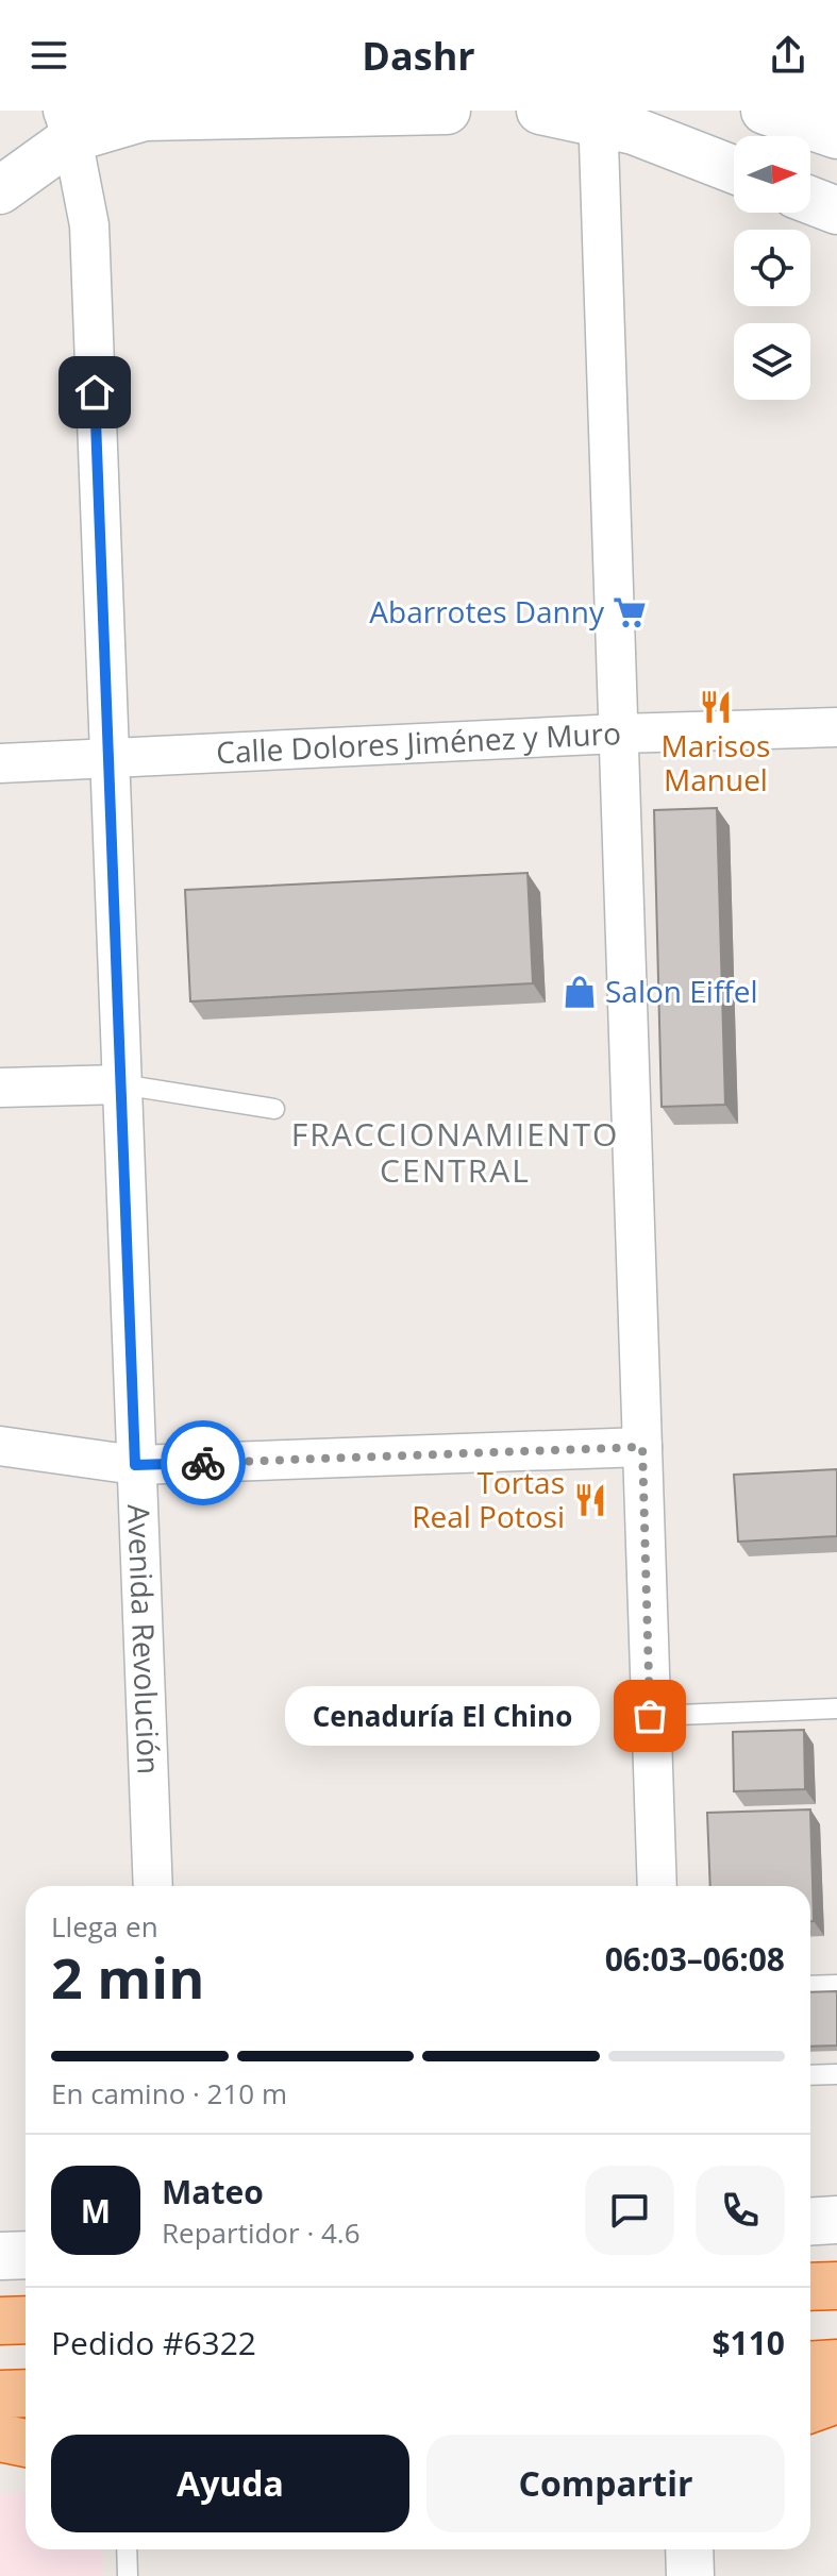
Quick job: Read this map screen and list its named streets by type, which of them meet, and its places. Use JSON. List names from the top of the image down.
{
  "streets": {
    "street": ["Calle Dolores Jiménez y Muro", "Avenida Revolución"]
  },
  "crossings": [
    ["Calle Dolores Jiménez y Muro", "Avenida Revolución"]
  ],
  "districts": ["FRACCIONAMIENTO CENTRAL"],
  "places": {
    "supermarket": ["Abarrotes Danny"],
    "restaurant": ["Marisos Manuel", "Tortas Real Potosi"],
    "shop": ["Salon Eiffel"],
    "other": ["Cenaduría El Chino"]
  },
  "north": "right",
  "page": {
    "header": "Dashr",
    "bubble": "Cenaduría El Chino",
    "heading": ["2 min", "Llega en", "06:03–06:08"],
    "panel": [
      "Mateo",
      "Repartidor · 4.6",
      "Pedido #6322",
      "$110"
    ],
    "bar": "En camino · 210 m",
    "round": "M",
    "buttons": ["Ayuda", "Compartir"]
  }
}
